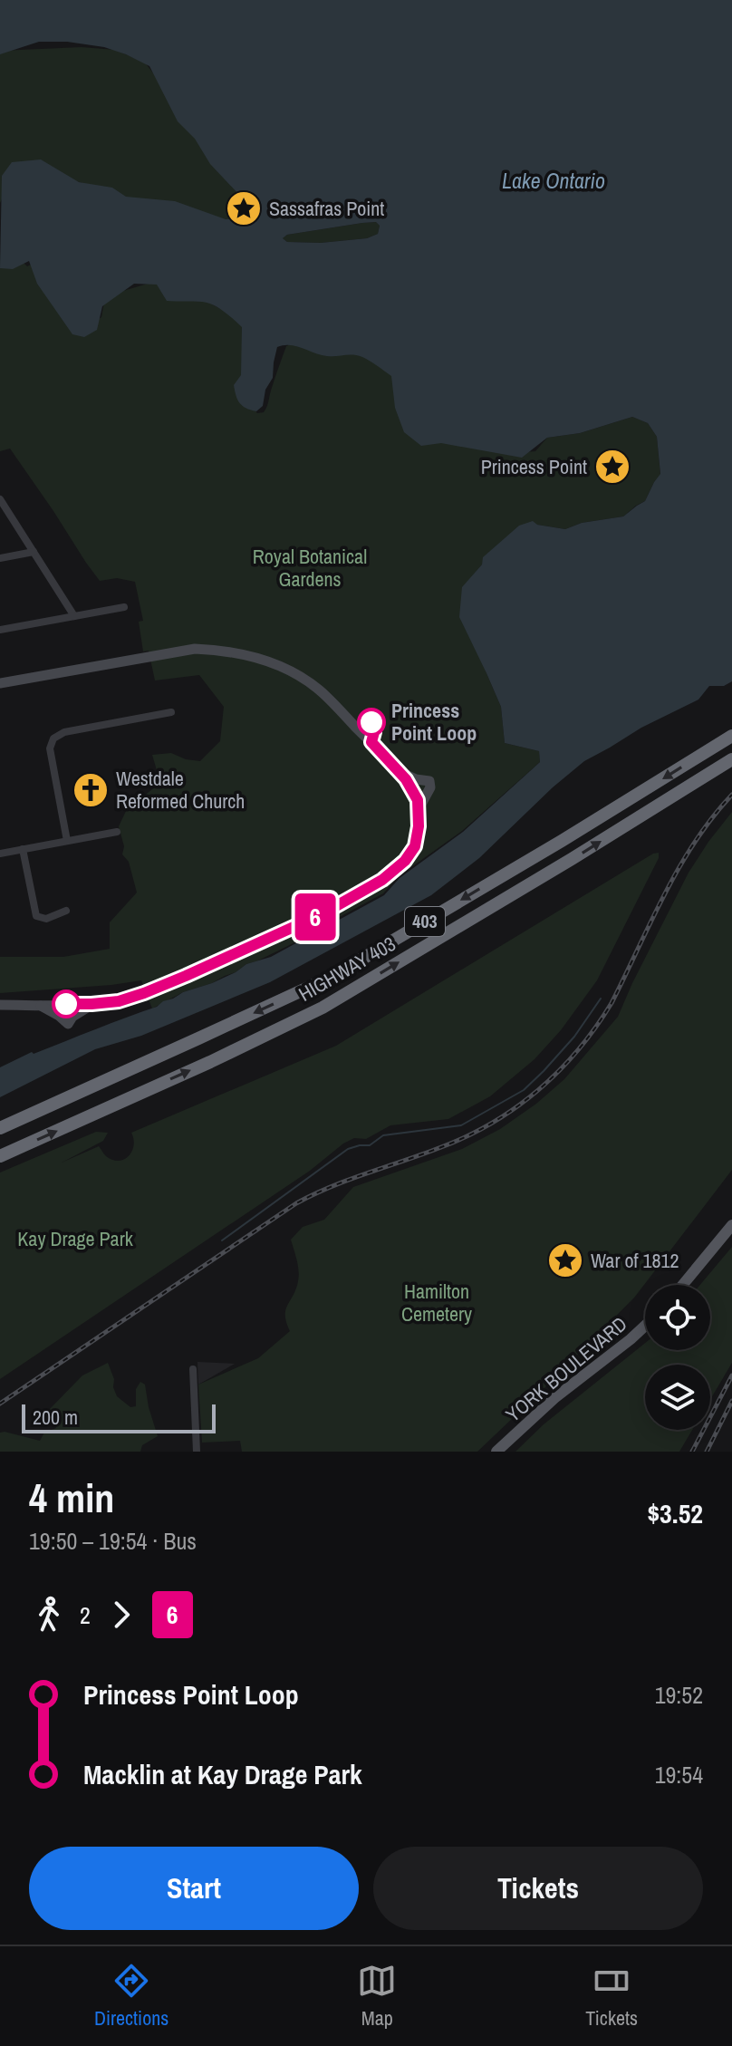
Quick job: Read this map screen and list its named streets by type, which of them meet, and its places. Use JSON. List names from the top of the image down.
{
  "streets": {
    "highway": ["403", "HIGHWAY 403"],
    "main road": ["YORK BOULEVARD"]
  },
  "water": ["Lake Ontario"],
  "parks": ["Royal Botanical Gardens", "Kay Drage Park", "Hamilton Cemetery"],
  "places": {
    "place": ["Sassafras Point", "Princess Point", "War of 1812"],
    "other": ["Princess Point Loop"],
    "church": ["Westdale Reformed Church"]
  },
  "lines": ["bus line 6"],
  "scale_bar": "200 m",
  "page": {
    "on_map": "6",
    "scale": "200 m",
    "heading": ["4 min", "19:50 – 19:54 · Bus", "$3.52"],
    "legs": ["2", "6"],
    "list": [
      {
        "name": "Princess Point Loop",
        "value": "19:52"
      },
      {
        "name": "Macklin at Kay Drage Park",
        "value": "19:54"
      }
    ],
    "buttons": ["Start", "Tickets"],
    "tabs": ["Directions", "Map", "Tickets"]
  }
}
